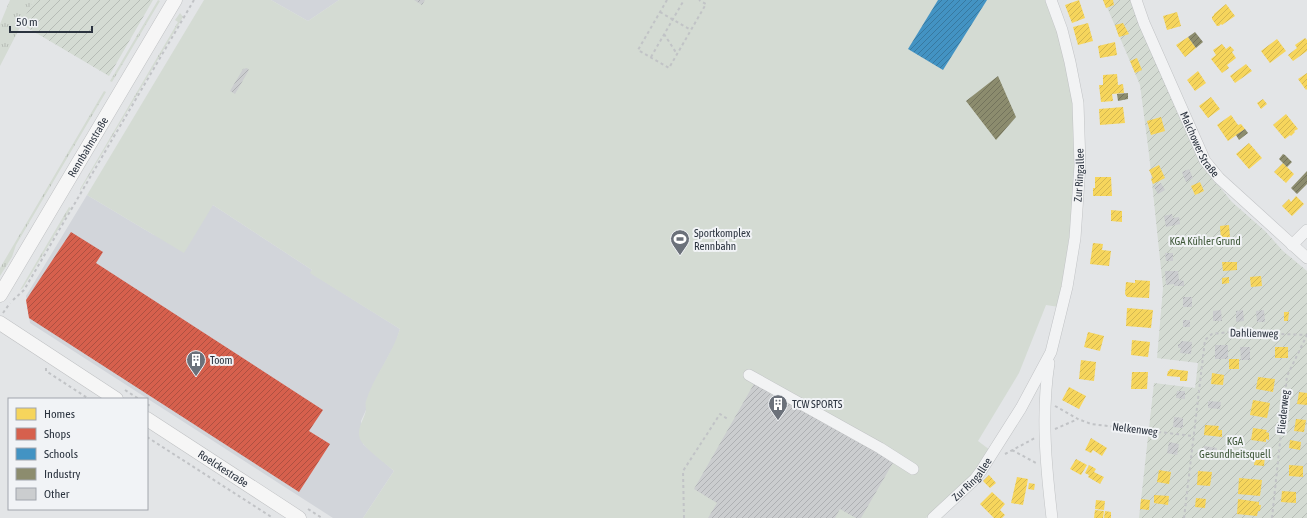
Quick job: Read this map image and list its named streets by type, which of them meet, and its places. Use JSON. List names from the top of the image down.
{
  "streets": {
    "main road": ["Rennbahnstraße", "Roelckestraße"],
    "street": ["Malchower Straße", "Zur Ringallee"],
    "path": ["Dahlienweg", "Fliederweg", "Nelkenweg"]
  },
  "crossings": [
    ["Dahlienweg", "Fliederweg"],
    ["Dahlienweg", "Nelkenweg"]
  ],
  "parks": ["KGA Kühler Grund", "KGA Gesundheitsquell"],
  "places": {
    "sports": ["Sportkomplex Rennbahn"],
    "building": ["Toom", "TCW SPORTS"]
  },
  "legend": [
    "Homes",
    "Shops",
    "Schools",
    "Industry",
    "Other"
  ],
  "scale_bar": "50 m"
}
